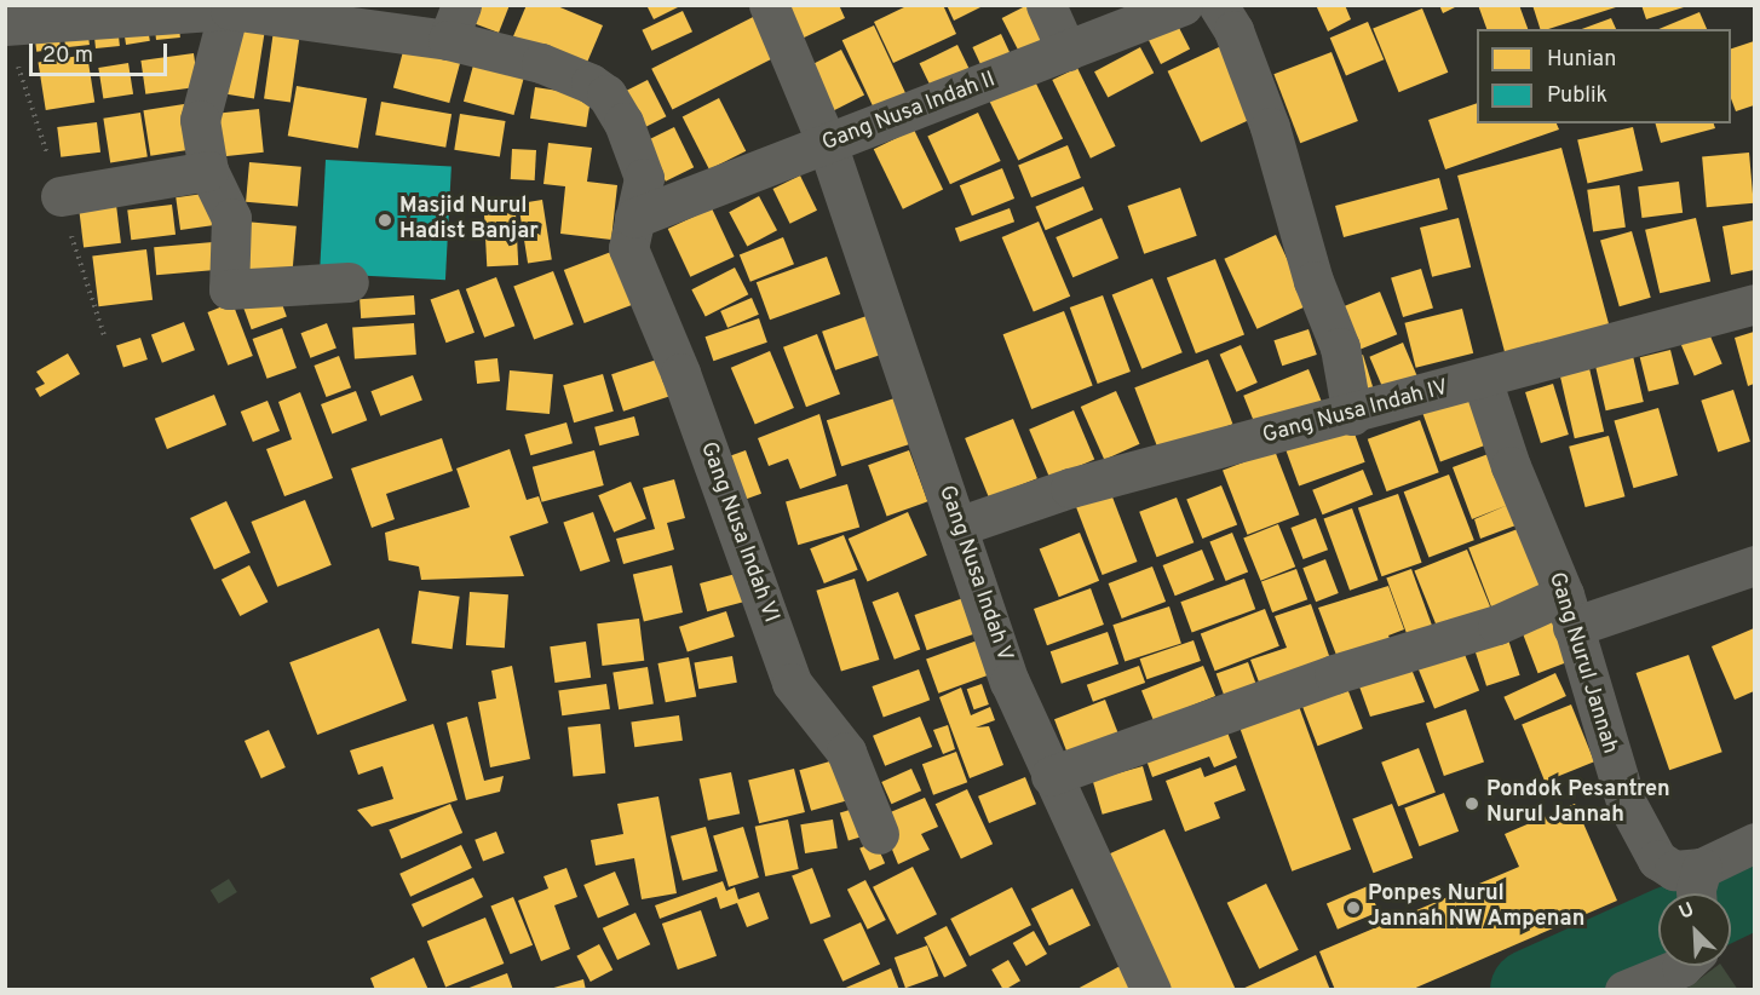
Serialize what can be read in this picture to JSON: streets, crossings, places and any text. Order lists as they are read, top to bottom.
{
  "streets": {
    "street": [
      "Gang Nusa Indah II",
      "Gang Nusa Indah IV",
      "Gang Nusa Indah VI",
      "Gang Nusa Indah V",
      "Gang Nurul Jannah"
    ]
  },
  "crossings": [
    ["Gang Nusa Indah II", "Gang Nusa Indah VI"],
    ["Gang Nusa Indah II", "Gang Nusa Indah V"],
    ["Gang Nusa Indah IV", "Gang Nusa Indah V"],
    ["Gang Nusa Indah IV", "Gang Nurul Jannah"]
  ],
  "places": ["Masjid Nurul Hadist Banjar", "Pondok Pesantren Nurul Jannah", "Ponpes Nurul Jannah NW Ampenan"],
  "legend": ["Hunian", "Publik"],
  "scale_bar": "20 m",
  "north": "top left"
}
